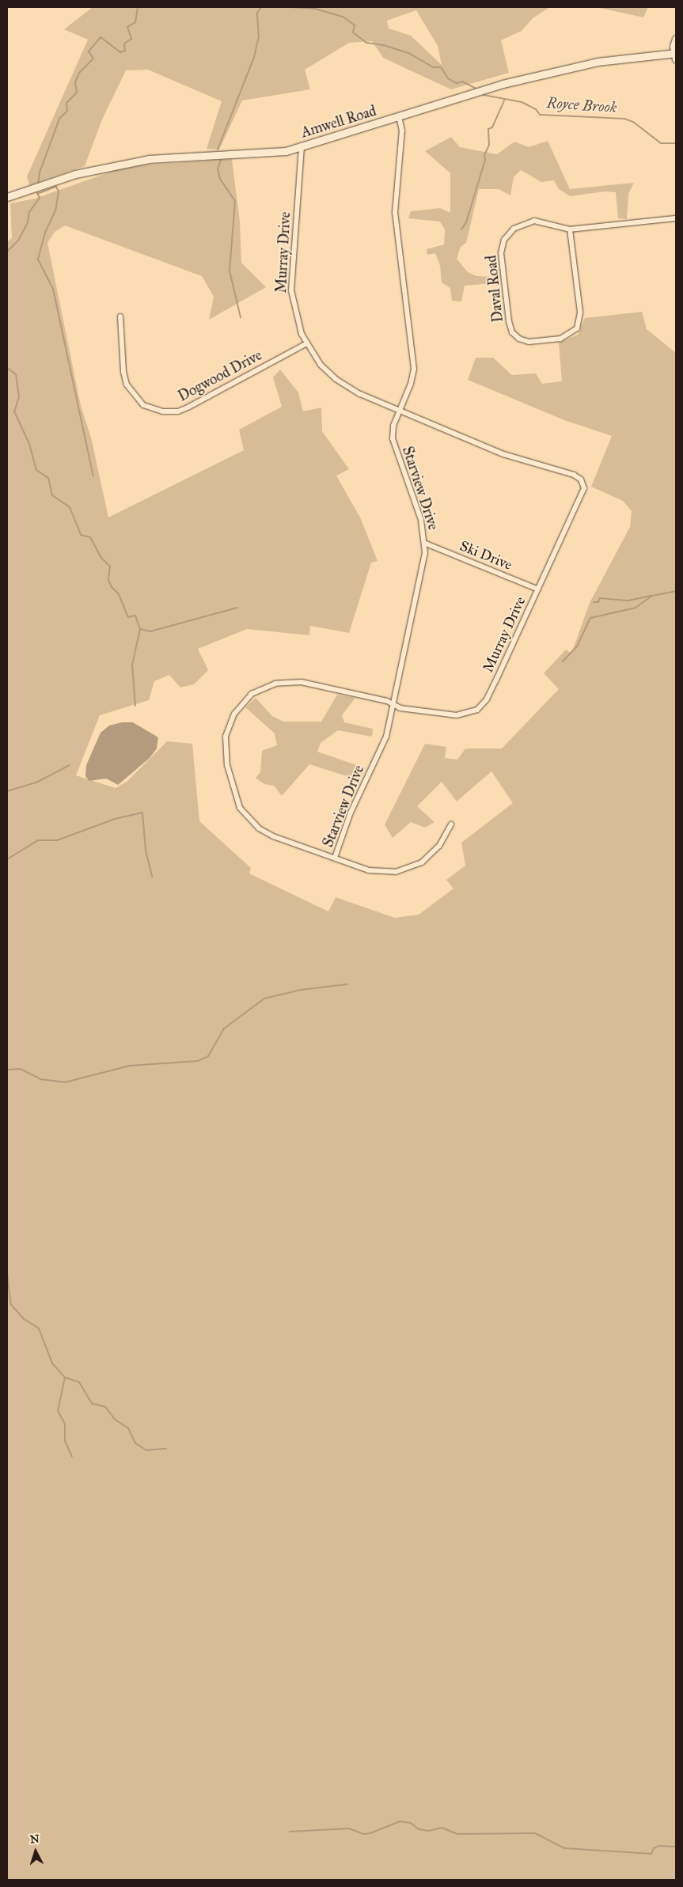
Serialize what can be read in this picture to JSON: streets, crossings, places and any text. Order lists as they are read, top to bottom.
{
  "streets": {
    "main road": ["Amwell Road"],
    "street": [
      "Murray Drive",
      "Daval Road",
      "Dogwood Drive",
      "Starview Drive",
      "Ski Drive"
    ]
  },
  "crossings": [
    ["Amwell Road", "Murray Drive"],
    ["Amwell Road", "Starview Drive"],
    ["Murray Drive", "Dogwood Drive"],
    ["Murray Drive", "Starview Drive"],
    ["Murray Drive", "Ski Drive"],
    ["Starview Drive", "Ski Drive"]
  ],
  "water": ["Royce Brook"],
  "north": "top"
}
